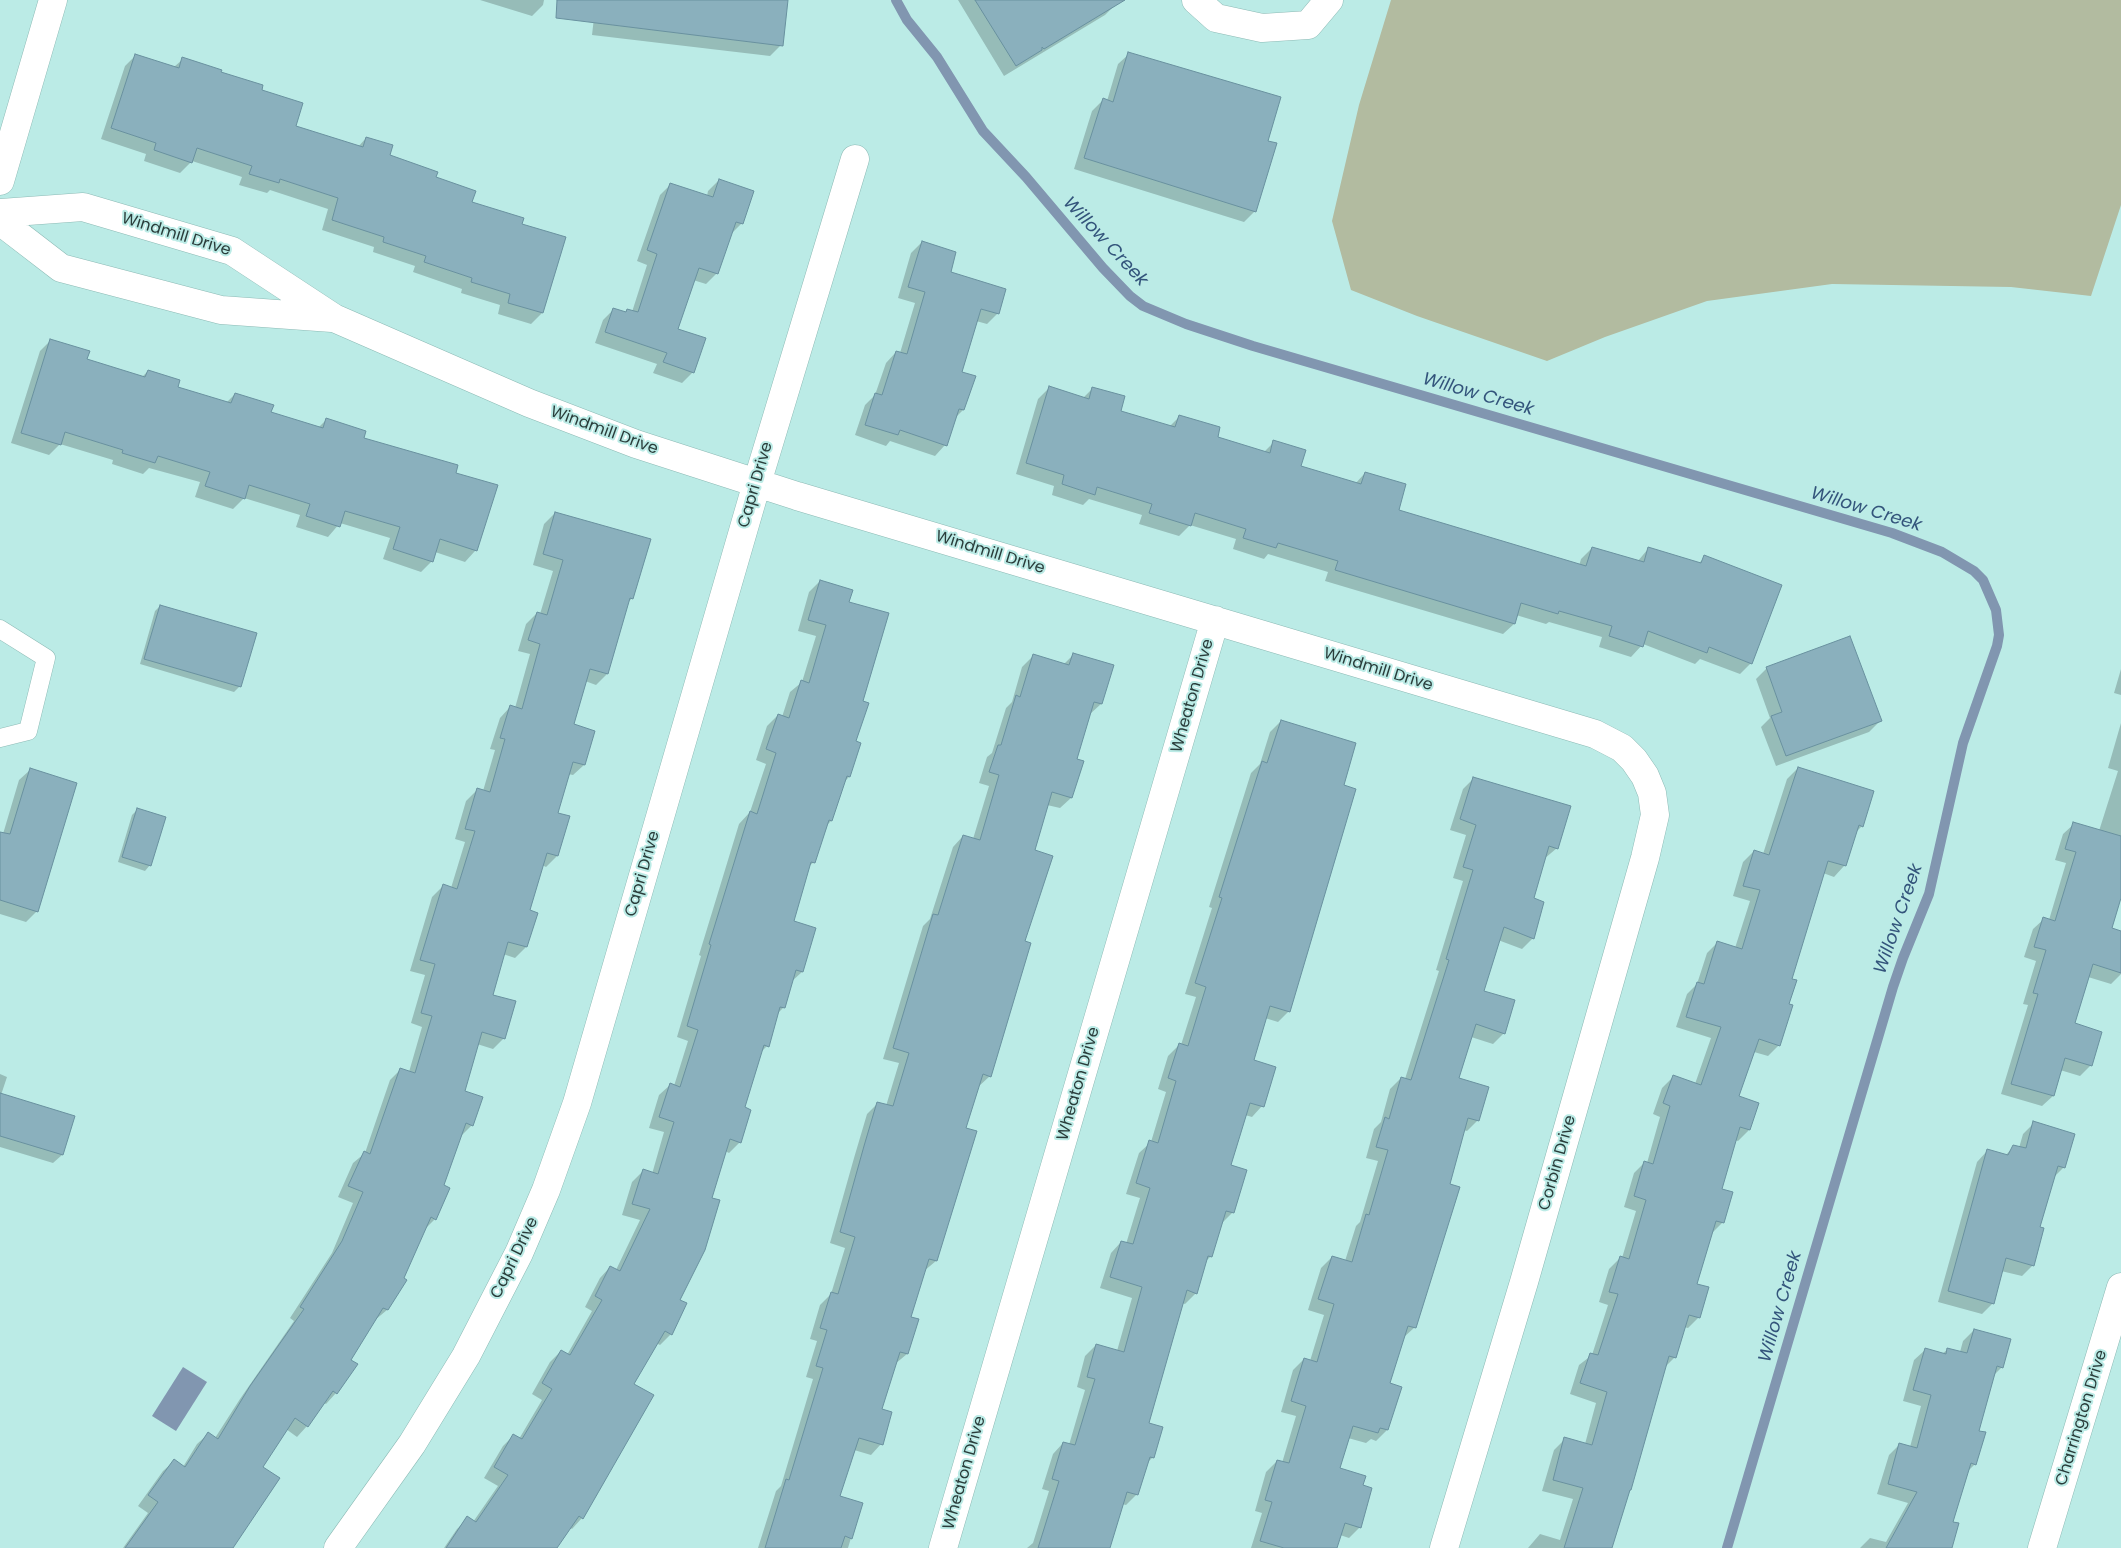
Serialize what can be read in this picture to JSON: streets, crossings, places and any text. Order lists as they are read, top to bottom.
{
  "streets": {
    "street": [
      "Windmill Drive",
      "Capri Drive",
      "Wheaton Drive",
      "Corbin Drive",
      "Charrington Drive"
    ]
  },
  "crossings": [
    ["Windmill Drive", "Capri Drive"],
    ["Windmill Drive", "Wheaton Drive"],
    ["Windmill Drive", "Corbin Drive"]
  ],
  "water": ["Willow Creek"]
}
